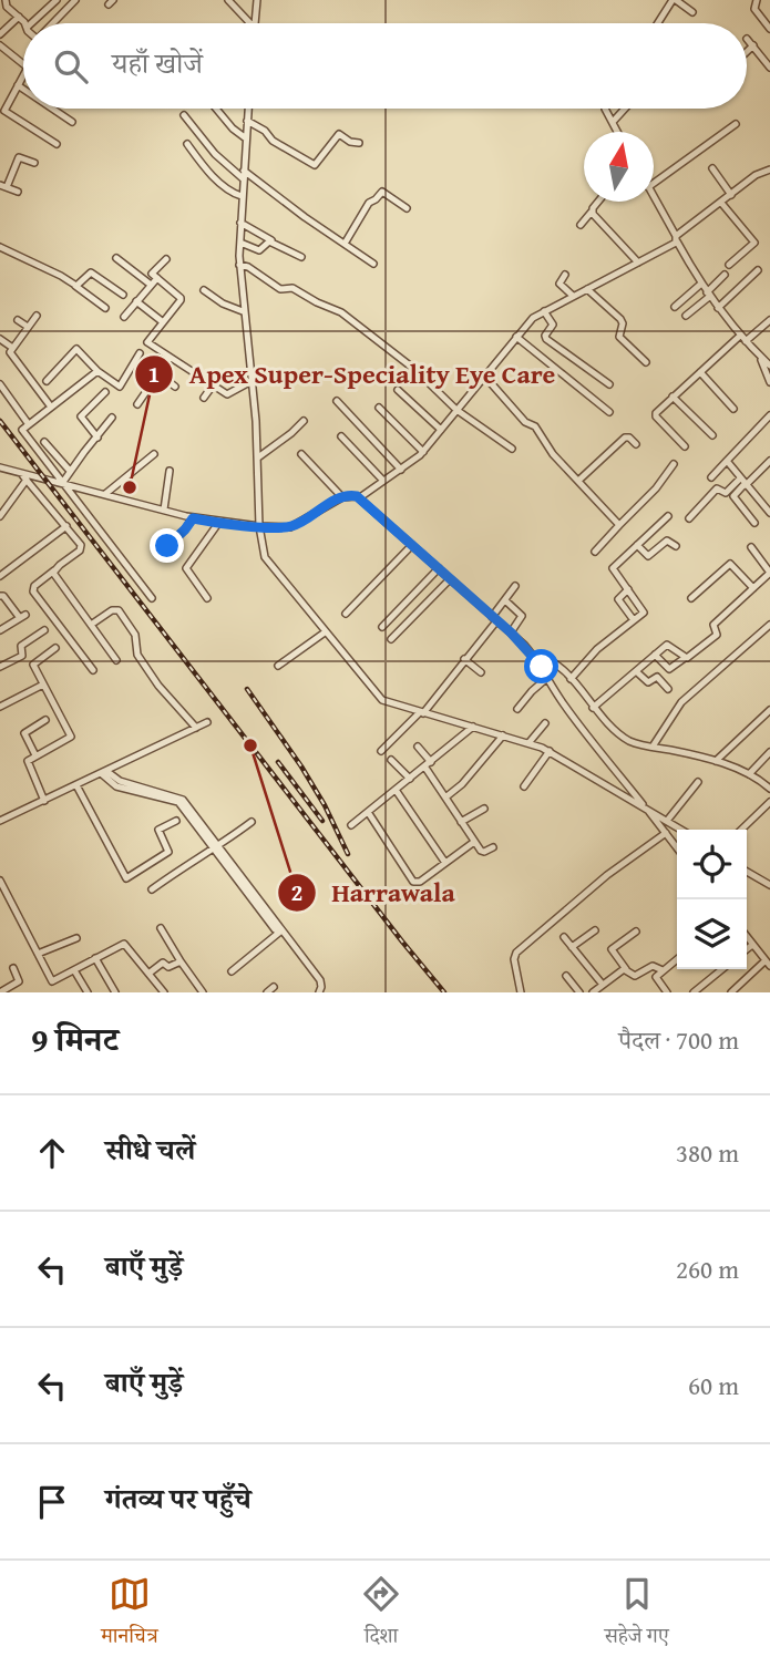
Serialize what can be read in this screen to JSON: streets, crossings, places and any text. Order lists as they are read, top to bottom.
{
  "places": ["Apex Super-Speciality Eye Care", "Harrawala"],
  "north": "top",
  "page": {
    "search": "यहाँ खोजें",
    "heading": ["9 मिनट", "पैदल · 700 m"],
    "list": [
      ["सीधे चलें", "380 m"],
      ["बाएँ मुड़ें", "260 m"],
      ["बाएँ मुड़ें", "60 m"],
      "गंतव्य पर पहुँचे"
    ],
    "nav": ["मानचित्र", "दिशा", "सहेजे गए"]
  }
}
